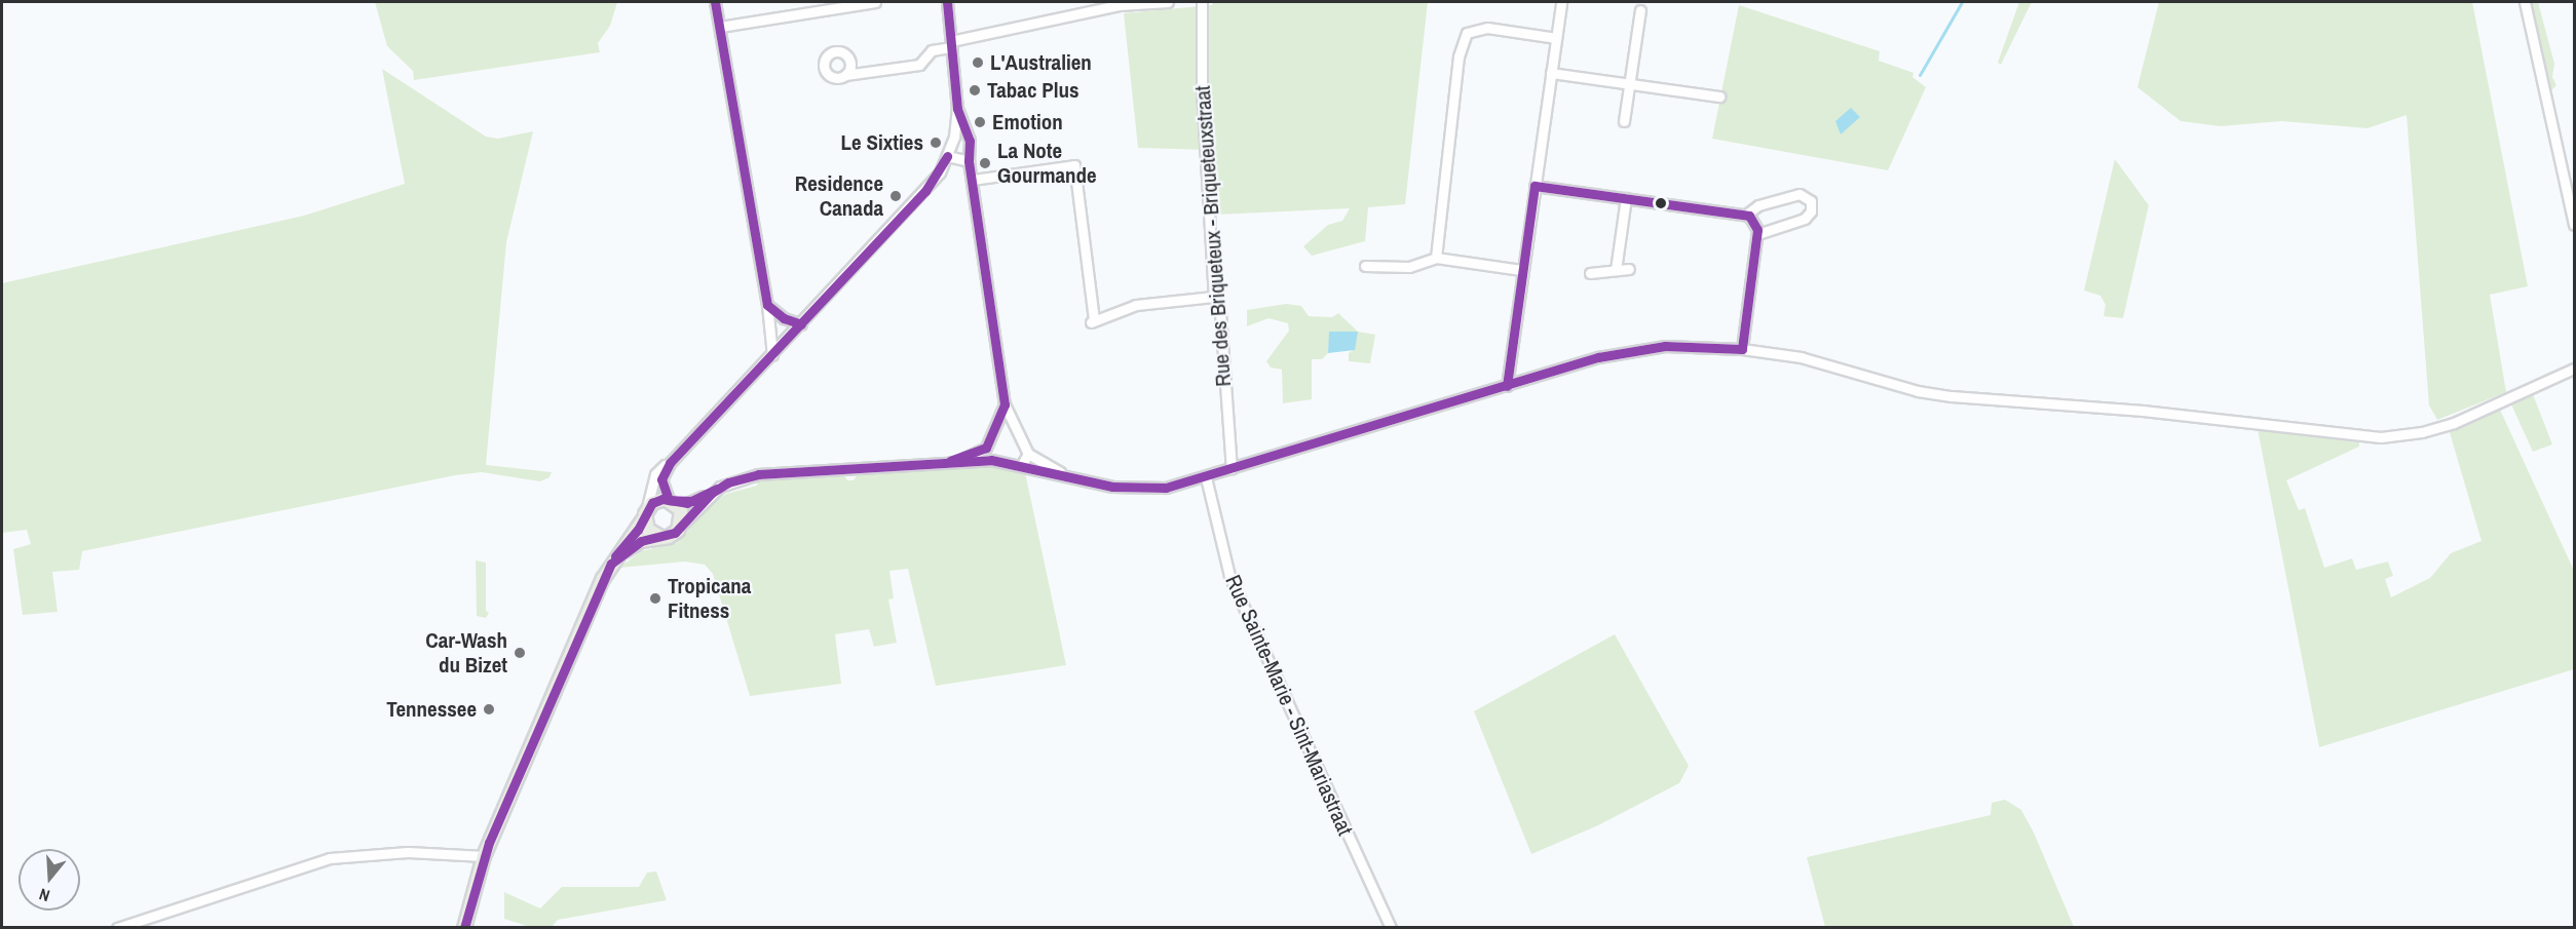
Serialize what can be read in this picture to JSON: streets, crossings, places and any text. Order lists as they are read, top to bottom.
{
  "streets": {
    "street": ["Rue des Briqueteux - Briqueteuxstraat", "Rue Sainte-Marie - Sint-Mariastraat"]
  },
  "places": [
    "L'Australien",
    "Tabac Plus",
    "Emotion",
    "Le Sixties",
    "La Note Gourmande",
    "Residence Canada",
    "Tropicana Fitness",
    "Car-Wash du Bizet",
    "Tennessee"
  ],
  "north": "bottom"
}
